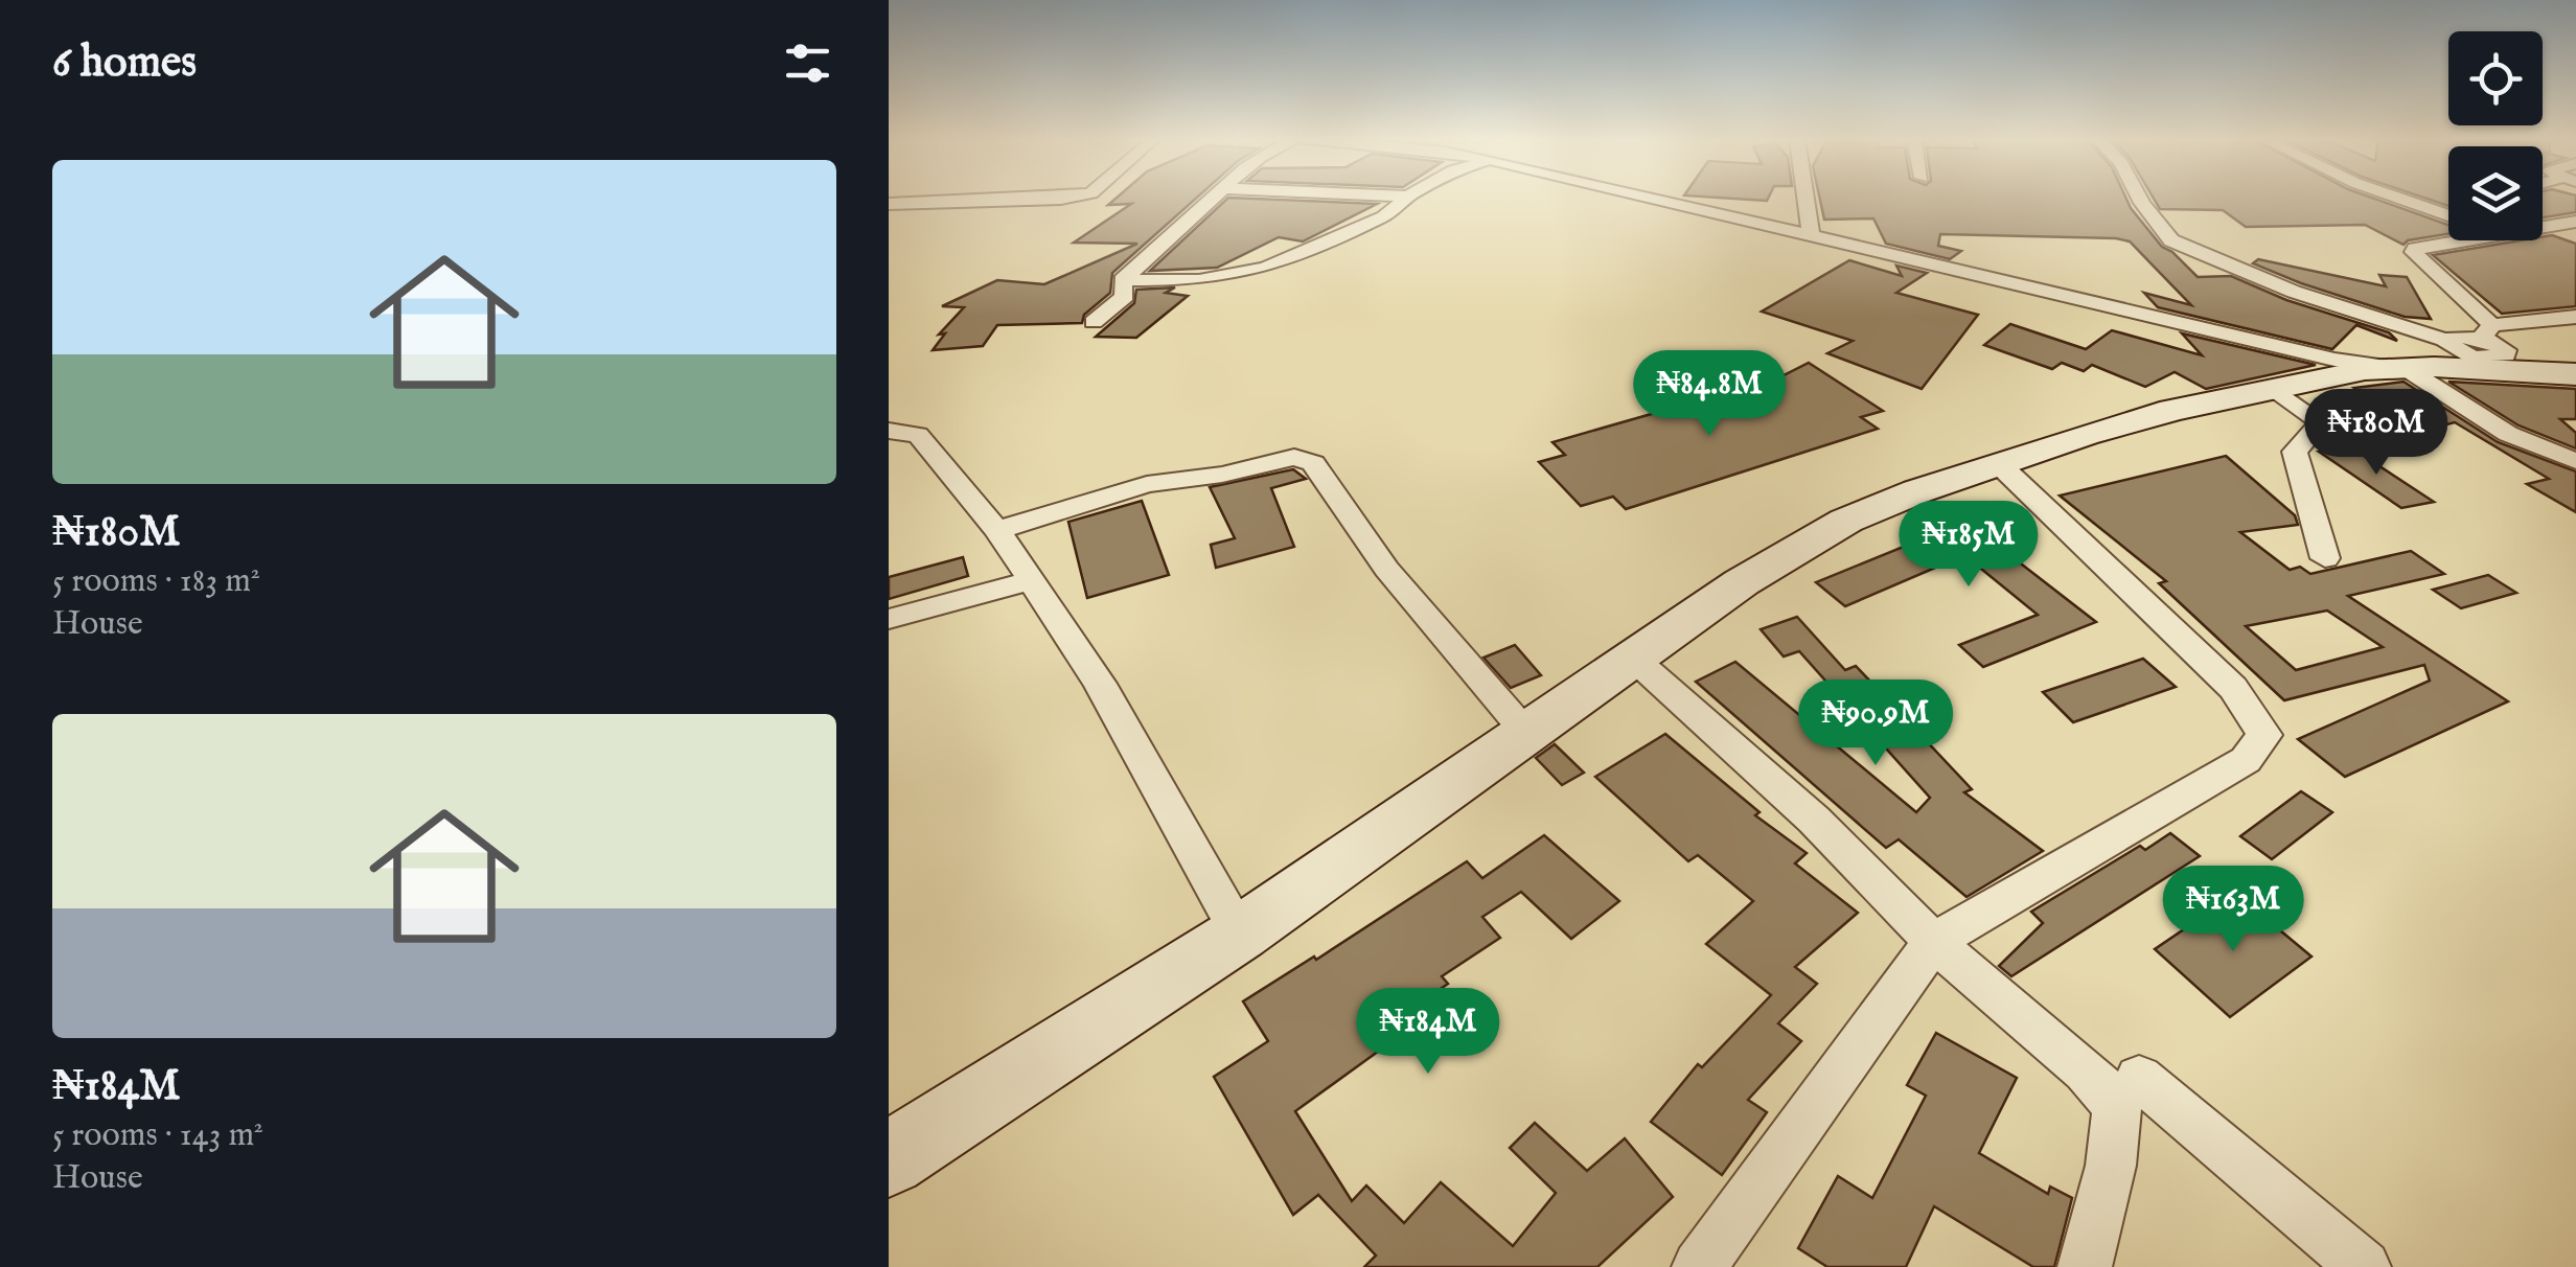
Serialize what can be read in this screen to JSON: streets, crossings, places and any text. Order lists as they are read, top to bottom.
{
  "page": {
    "heading": "6 homes",
    "list": [
      {
        "name": "₦180M",
        "note": "5 rooms · 183 m² · House"
      },
      {
        "name": "₦184M",
        "note": "5 rooms · 143 m² · House"
      }
    ],
    "price": [
      "₦84.8M",
      "₦180M",
      "₦185M",
      "₦90.9M",
      "₦163M",
      "₦184M"
    ]
  }
}
